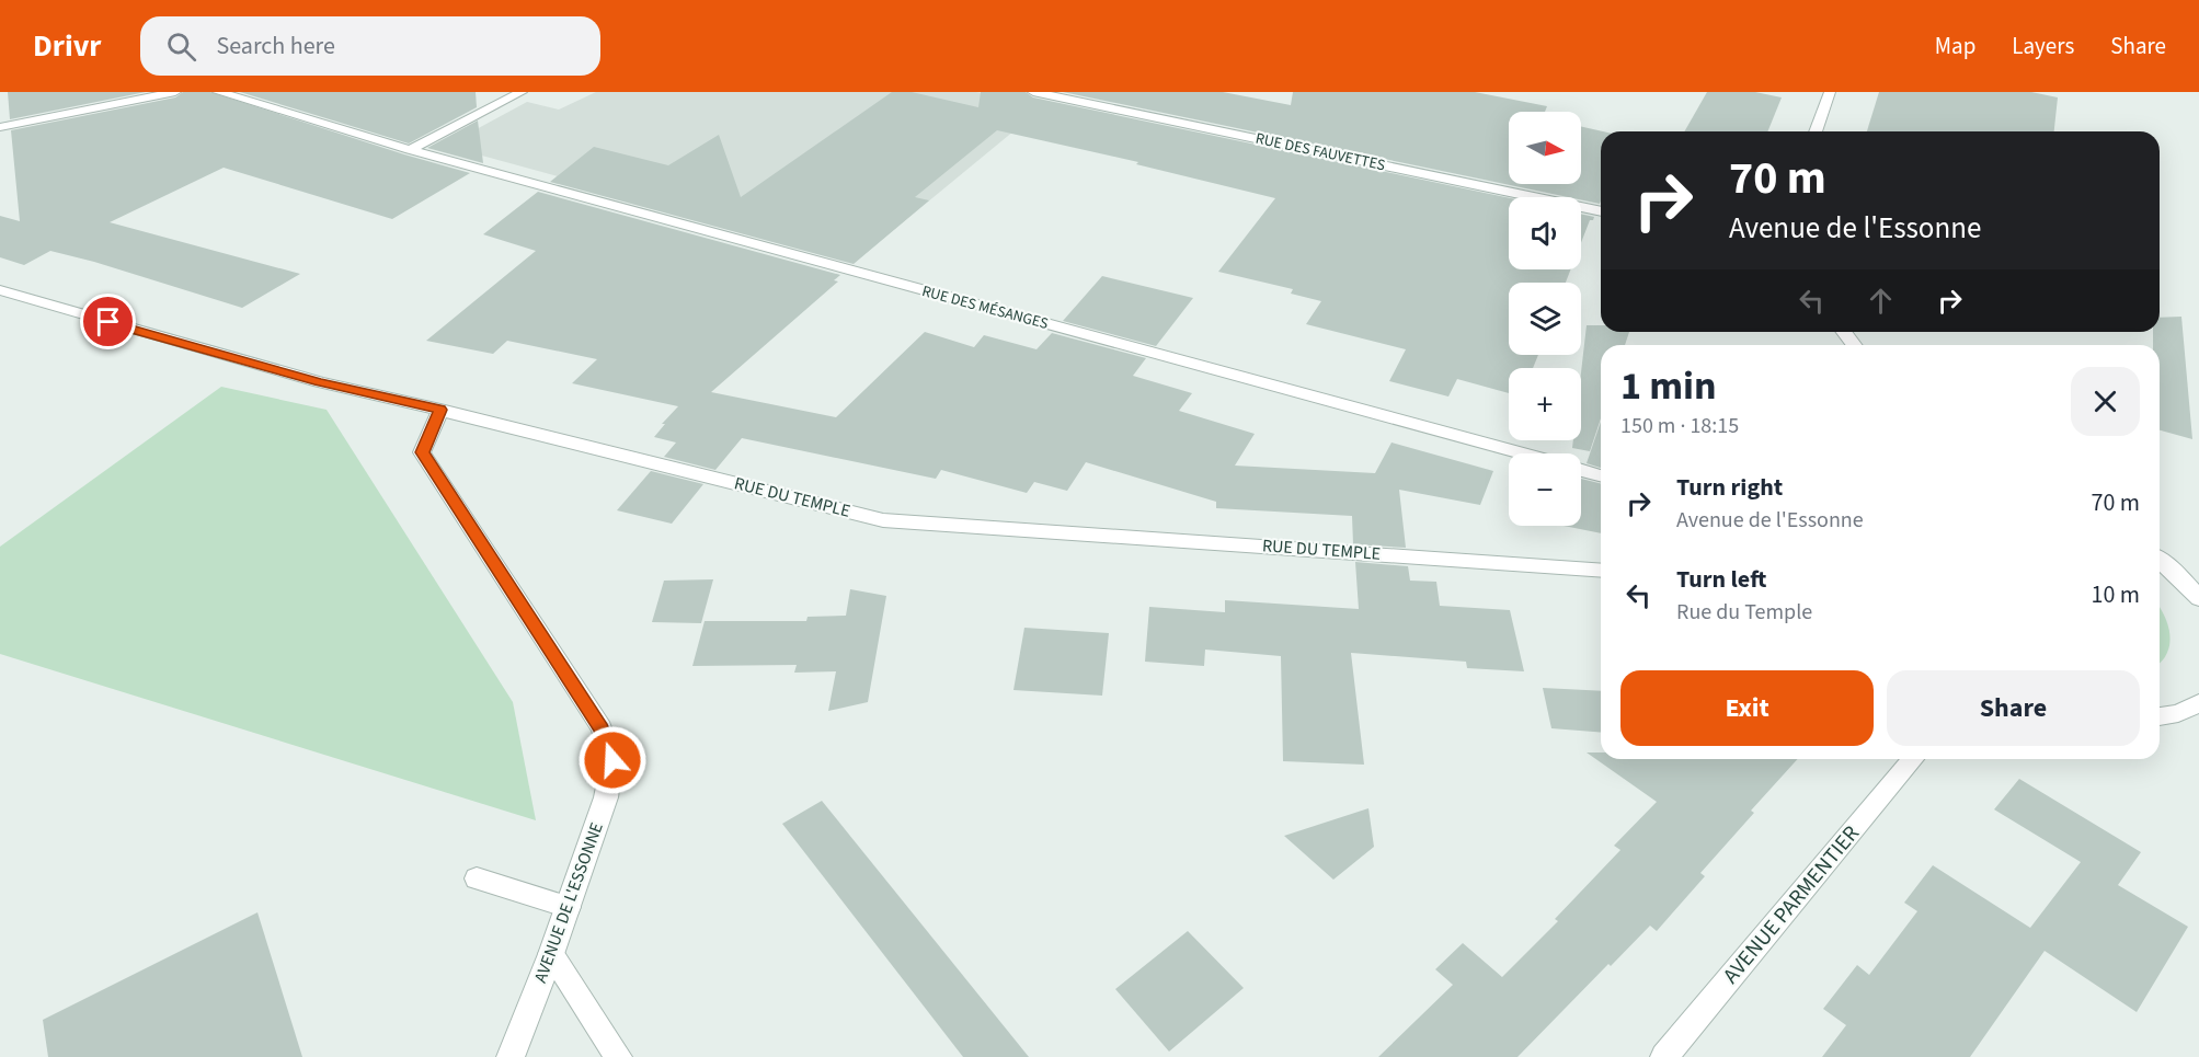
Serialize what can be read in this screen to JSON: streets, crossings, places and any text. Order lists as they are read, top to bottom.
{
  "streets": {
    "street": [
      "RUE DES FAUVETTES",
      "RUE DES MÉSANGES",
      "RUE DU TEMPLE",
      "AVENUE DE L'ESSONNE",
      "AVENUE PARMENTIER"
    ]
  },
  "crossings": [
    ["RUE DU TEMPLE", "AVENUE DE L'ESSONNE"]
  ],
  "north": "right",
  "page": {
    "header": "Drivr",
    "search": "Search here",
    "nav": ["Map", "Layers", "Share"],
    "map_buttons": ["+", "−"],
    "turn": ["70 m", "Avenue de l'Essonne"],
    "heading": ["1 min", "150 m · 18:15"],
    "list": [
      {
        "name": "Turn right",
        "note": "Avenue de l'Essonne",
        "value": "70 m"
      },
      {
        "name": "Turn left",
        "note": "Rue du Temple",
        "value": "10 m"
      }
    ],
    "buttons": ["Exit", "Share"]
  }
}
